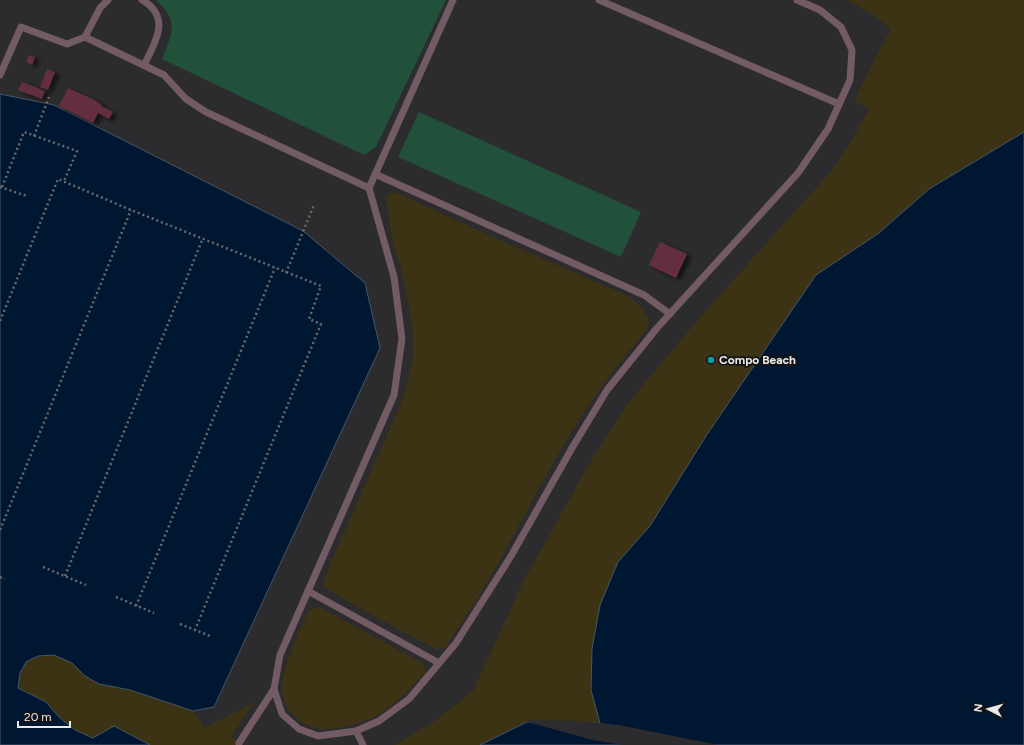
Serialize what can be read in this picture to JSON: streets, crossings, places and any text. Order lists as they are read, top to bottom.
{
  "places": ["Compo Beach"],
  "scale_bar": "20 m",
  "north": "left"
}
